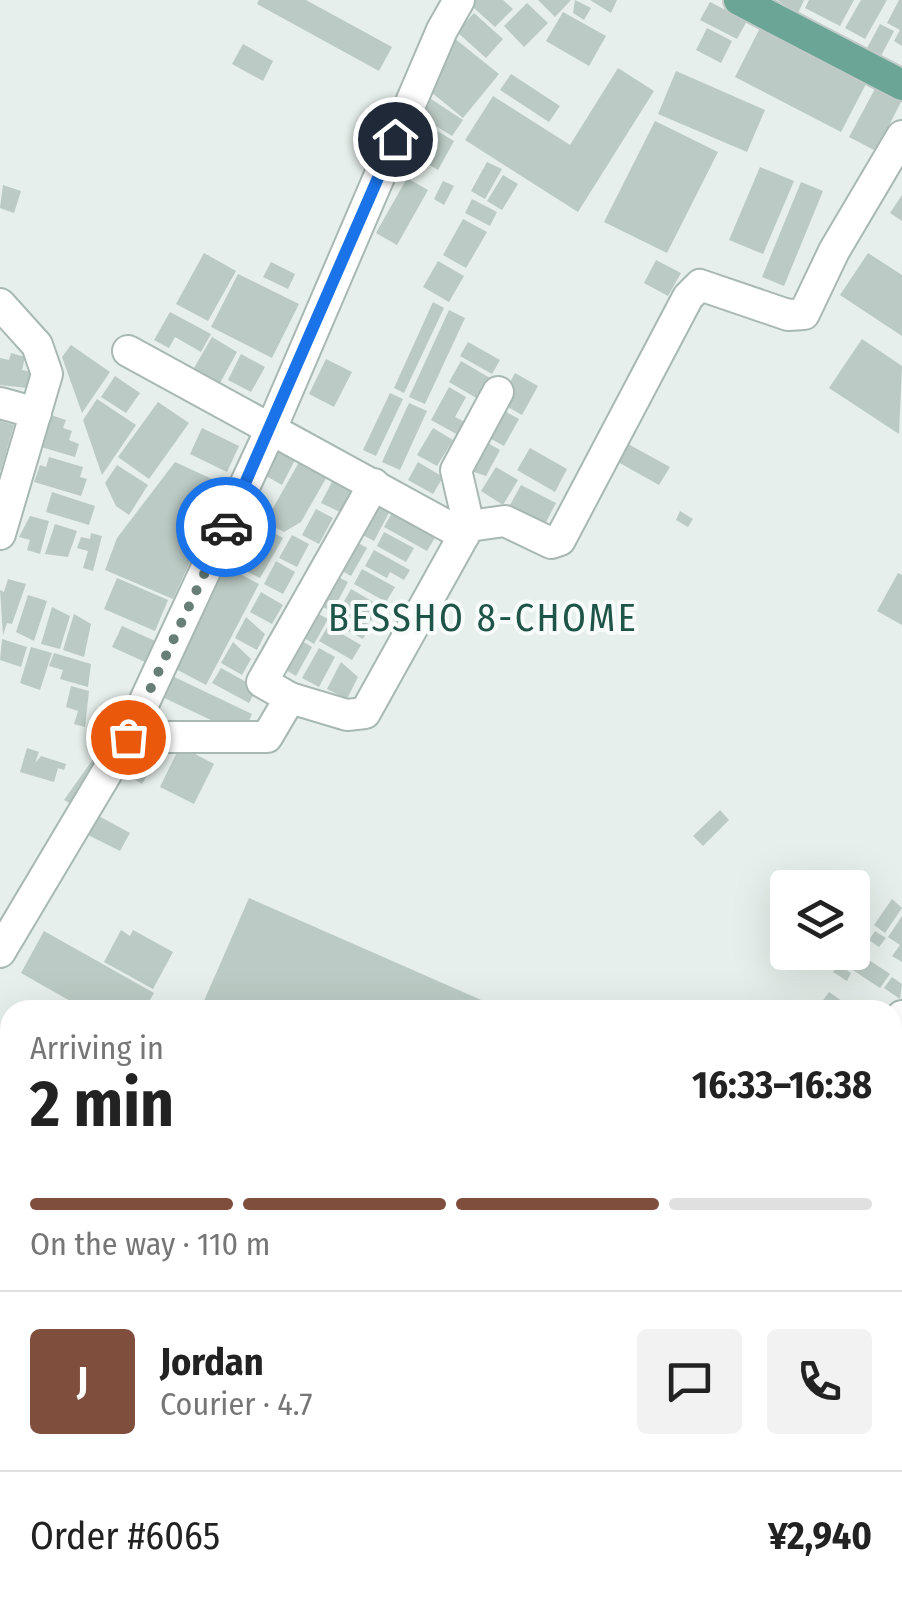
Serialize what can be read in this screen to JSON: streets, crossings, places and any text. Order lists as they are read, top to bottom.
{
  "districts": ["BESSHO 8-CHOME"],
  "page": {
    "heading": ["2 min", "Arriving in", "16:33–16:38"],
    "panel": [
      "Jordan",
      "Courier · 4.7",
      "Order #6065",
      "¥2,940"
    ],
    "bar": "On the way · 110 m",
    "round": "J"
  }
}
